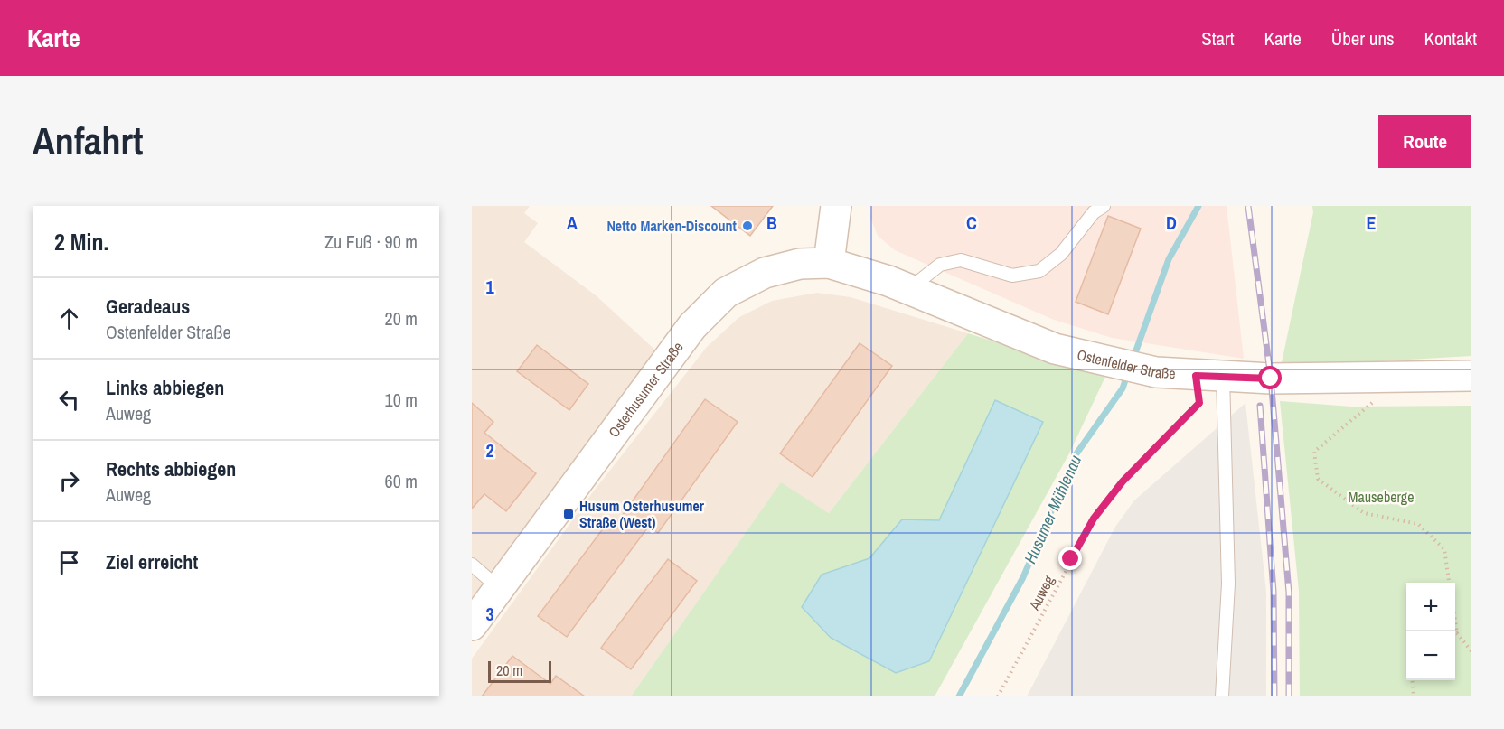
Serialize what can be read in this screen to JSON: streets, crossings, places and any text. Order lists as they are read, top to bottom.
{
  "streets": {
    "main road": ["Ostenfelder Straße", "Osterhusumer Straße"],
    "path": ["Auweg"]
  },
  "crossings": [
    ["Ostenfelder Straße", "Osterhusumer Straße"],
    ["Ostenfelder Straße", "Auweg"]
  ],
  "water": ["Husumer Mühlenau"],
  "parks": ["Mauseberge"],
  "places": {
    "other": ["Netto Marken-Discount"],
    "transit": ["Husum Osterhusumer Straße (West)"]
  },
  "scale_bar": "20 m",
  "page": {
    "header": "Karte",
    "nav": [
      "Start",
      "Karte",
      "Über uns",
      "Kontakt"
    ],
    "buttons": "Route",
    "title": "Anfahrt",
    "heading": ["2 Min.", "Zu Fuß · 90 m"],
    "list": [
      ["Geradeaus", "Ostenfelder Straße", "20 m"],
      ["Links abbiegen", "Auweg", "10 m"],
      ["Rechts abbiegen", "Auweg", "60 m"],
      "Ziel erreicht"
    ],
    "map_buttons": ["+", "−"],
    "scale": "20 m"
  },
  "grid": {
    "columns": [
      "A",
      "B",
      "C",
      "D",
      "E"
    ],
    "rows": ["1", "2", "3"]
  }
}
